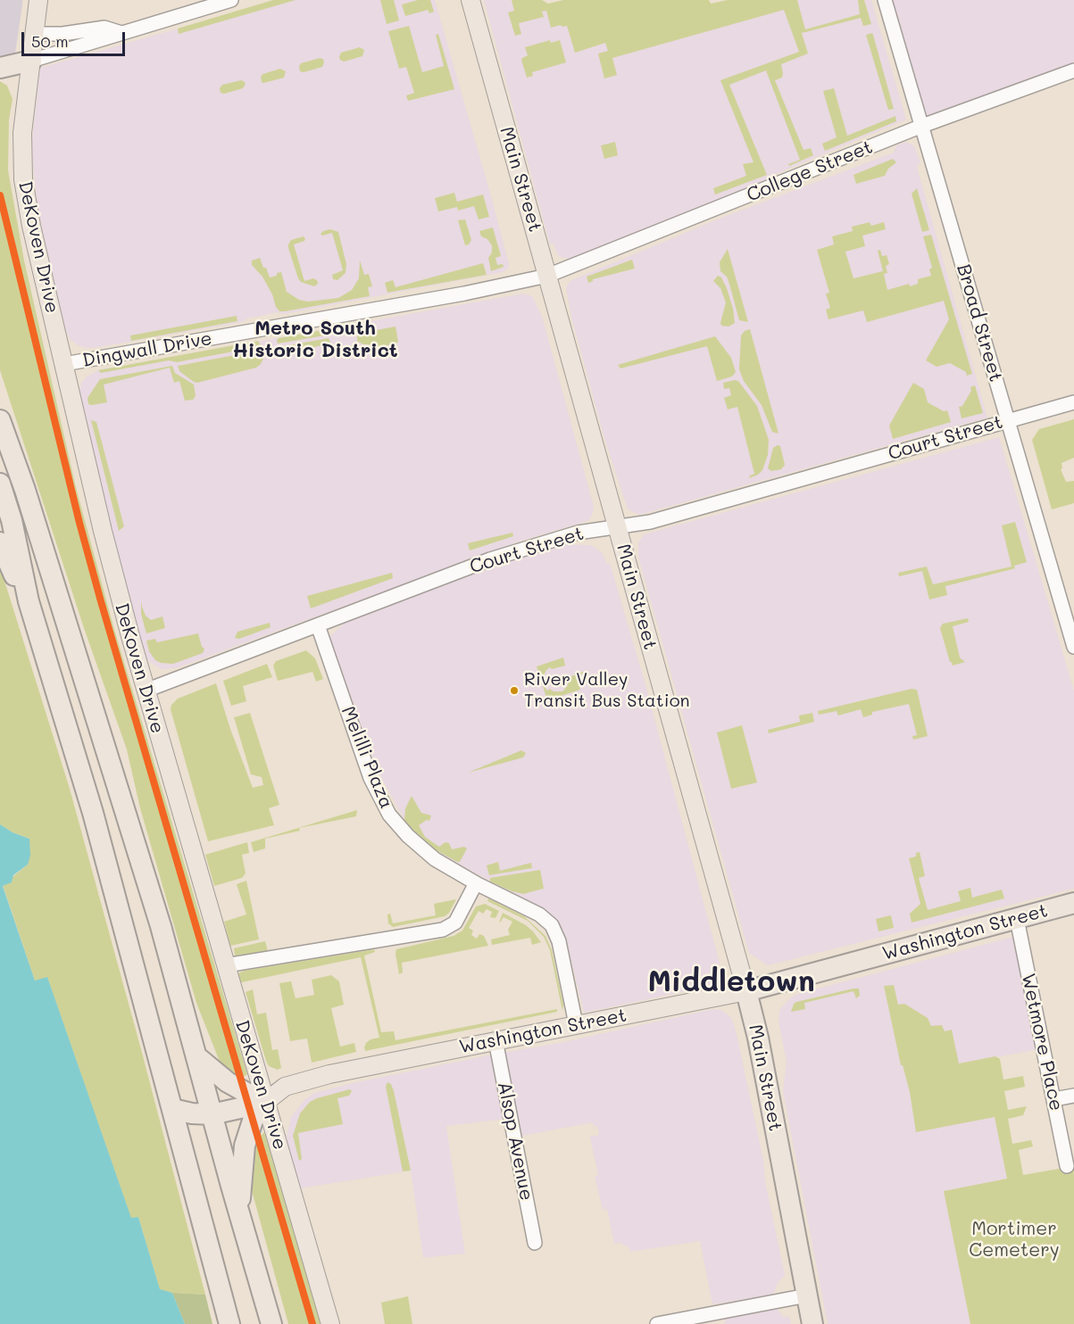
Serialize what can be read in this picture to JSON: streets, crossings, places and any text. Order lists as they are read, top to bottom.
{
  "streets": {
    "highway": ["Main Street", "Washington Street"],
    "main road": ["DeKoven Drive"],
    "street": [
      "College Street",
      "Broad Street",
      "Dingwall Drive",
      "Court Street",
      "Melilli Plaza",
      "Wetmore Place",
      "Alsop Avenue"
    ]
  },
  "crossings": [
    ["College Street", "Main Street"],
    ["College Street", "Broad Street"],
    ["College Street", "Dingwall Drive"],
    ["Main Street", "Dingwall Drive"],
    ["Main Street", "Court Street"],
    ["Main Street", "Washington Street"],
    ["DeKoven Drive", "Dingwall Drive"],
    ["DeKoven Drive", "Court Street"],
    ["DeKoven Drive", "Washington Street"],
    ["Broad Street", "Court Street"],
    ["Court Street", "Melilli Plaza"],
    ["Melilli Plaza", "Washington Street"],
    ["Washington Street", "Wetmore Place"],
    ["Washington Street", "Alsop Avenue"]
  ],
  "districts": ["Metro South Historic District", "Middletown"],
  "parks": ["Mortimer Cemetery"],
  "places": ["River Valley Transit Bus Station"],
  "scale_bar": "50 m"
}
